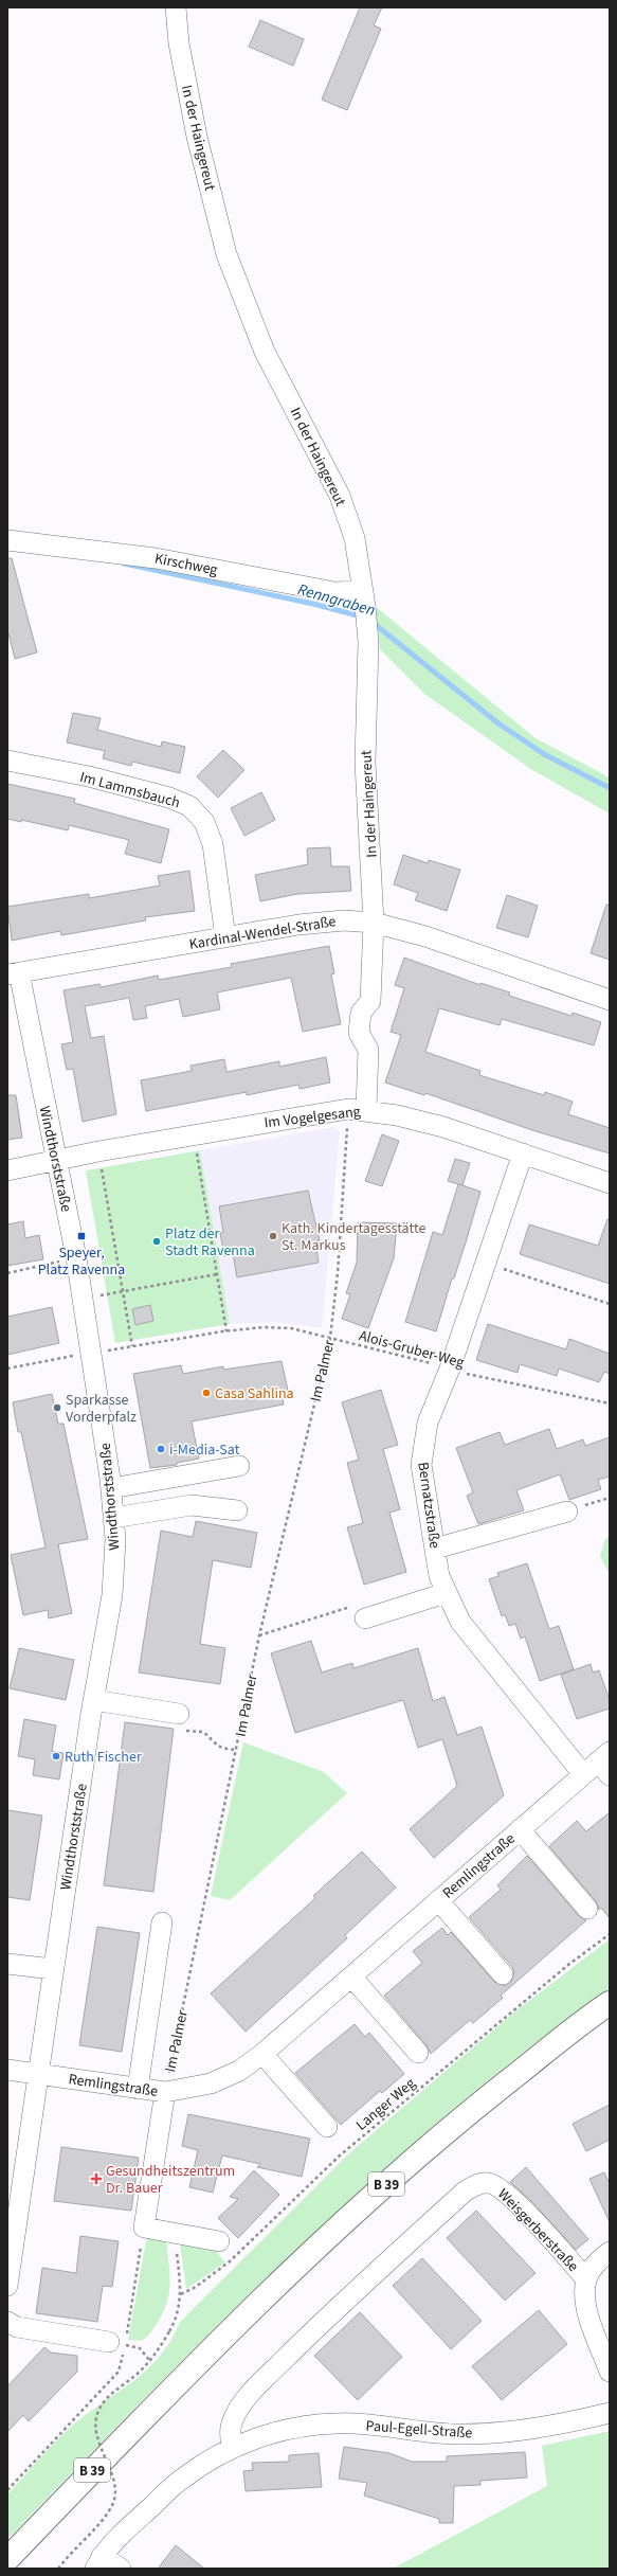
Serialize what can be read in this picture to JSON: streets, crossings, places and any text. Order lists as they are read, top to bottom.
{
  "streets": {
    "main road": ["B 39"],
    "street": [
      "In der Haingereut",
      "Kirschweg",
      "Im Lammsbauch",
      "Kardinal-Wendel-Straße",
      "Im Vogelgesang",
      "Windthorststraße",
      "Im Palmer",
      "Bernatzstraße",
      "Remlingstraße",
      "Weisgerberstraße",
      "Paul-Egell-Straße"
    ],
    "path": ["Alois-Gruber-Weg", "Langer Weg"]
  },
  "crossings": [
    ["In der Haingereut", "Kirschweg"],
    ["In der Haingereut", "Kardinal-Wendel-Straße"],
    ["Im Lammsbauch", "Kardinal-Wendel-Straße"],
    ["Kardinal-Wendel-Straße", "Windthorststraße"],
    ["Im Vogelgesang", "Windthorststraße"],
    ["Im Vogelgesang", "Im Palmer"],
    ["Im Vogelgesang", "Bernatzstraße"],
    ["Windthorststraße", "Alois-Gruber-Weg"],
    ["Windthorststraße", "Remlingstraße"],
    ["Alois-Gruber-Weg", "Im Palmer"],
    ["Alois-Gruber-Weg", "Bernatzstraße"],
    ["Im Palmer", "Remlingstraße"],
    ["Bernatzstraße", "Remlingstraße"],
    ["Weisgerberstraße", "Paul-Egell-Straße"]
  ],
  "water": ["Renngraben"],
  "places": {
    "transit": ["Speyer, Platz Ravenna"],
    "other": [
      "Kath. Kindertagesstätte St. Markus",
      "Platz der Stadt Ravenna",
      "Casa Sahlina",
      "Sparkasse Vorderpfalz",
      "i-Media-Sat",
      "Ruth Fischer"
    ],
    "health": ["Gesundheitszentrum Dr. Bauer"]
  }
}
